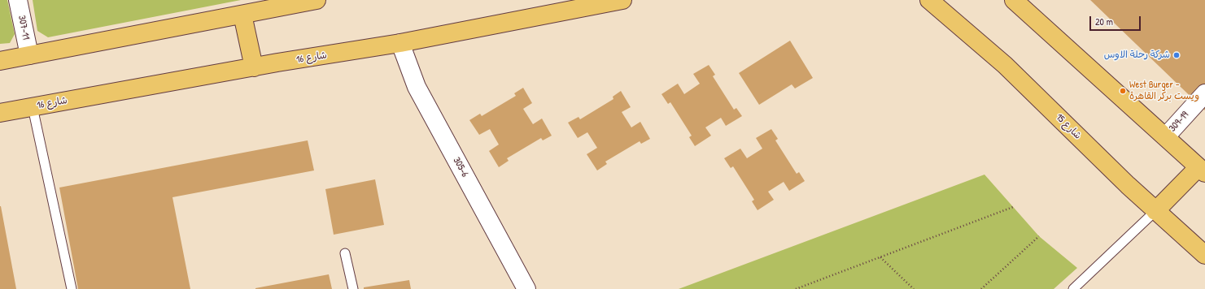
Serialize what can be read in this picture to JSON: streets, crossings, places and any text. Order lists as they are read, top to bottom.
{
  "streets": {
    "main road": ["شارع 16", "شارع 15"],
    "street": ["307-11", "309-19", "305-6"]
  },
  "crossings": [
    ["شارع 16", "305-6"]
  ],
  "places": ["شركة رحلة الاوس", "West Burger - ويست بركر القاهرة"],
  "scale_bar": "20 m"
}
